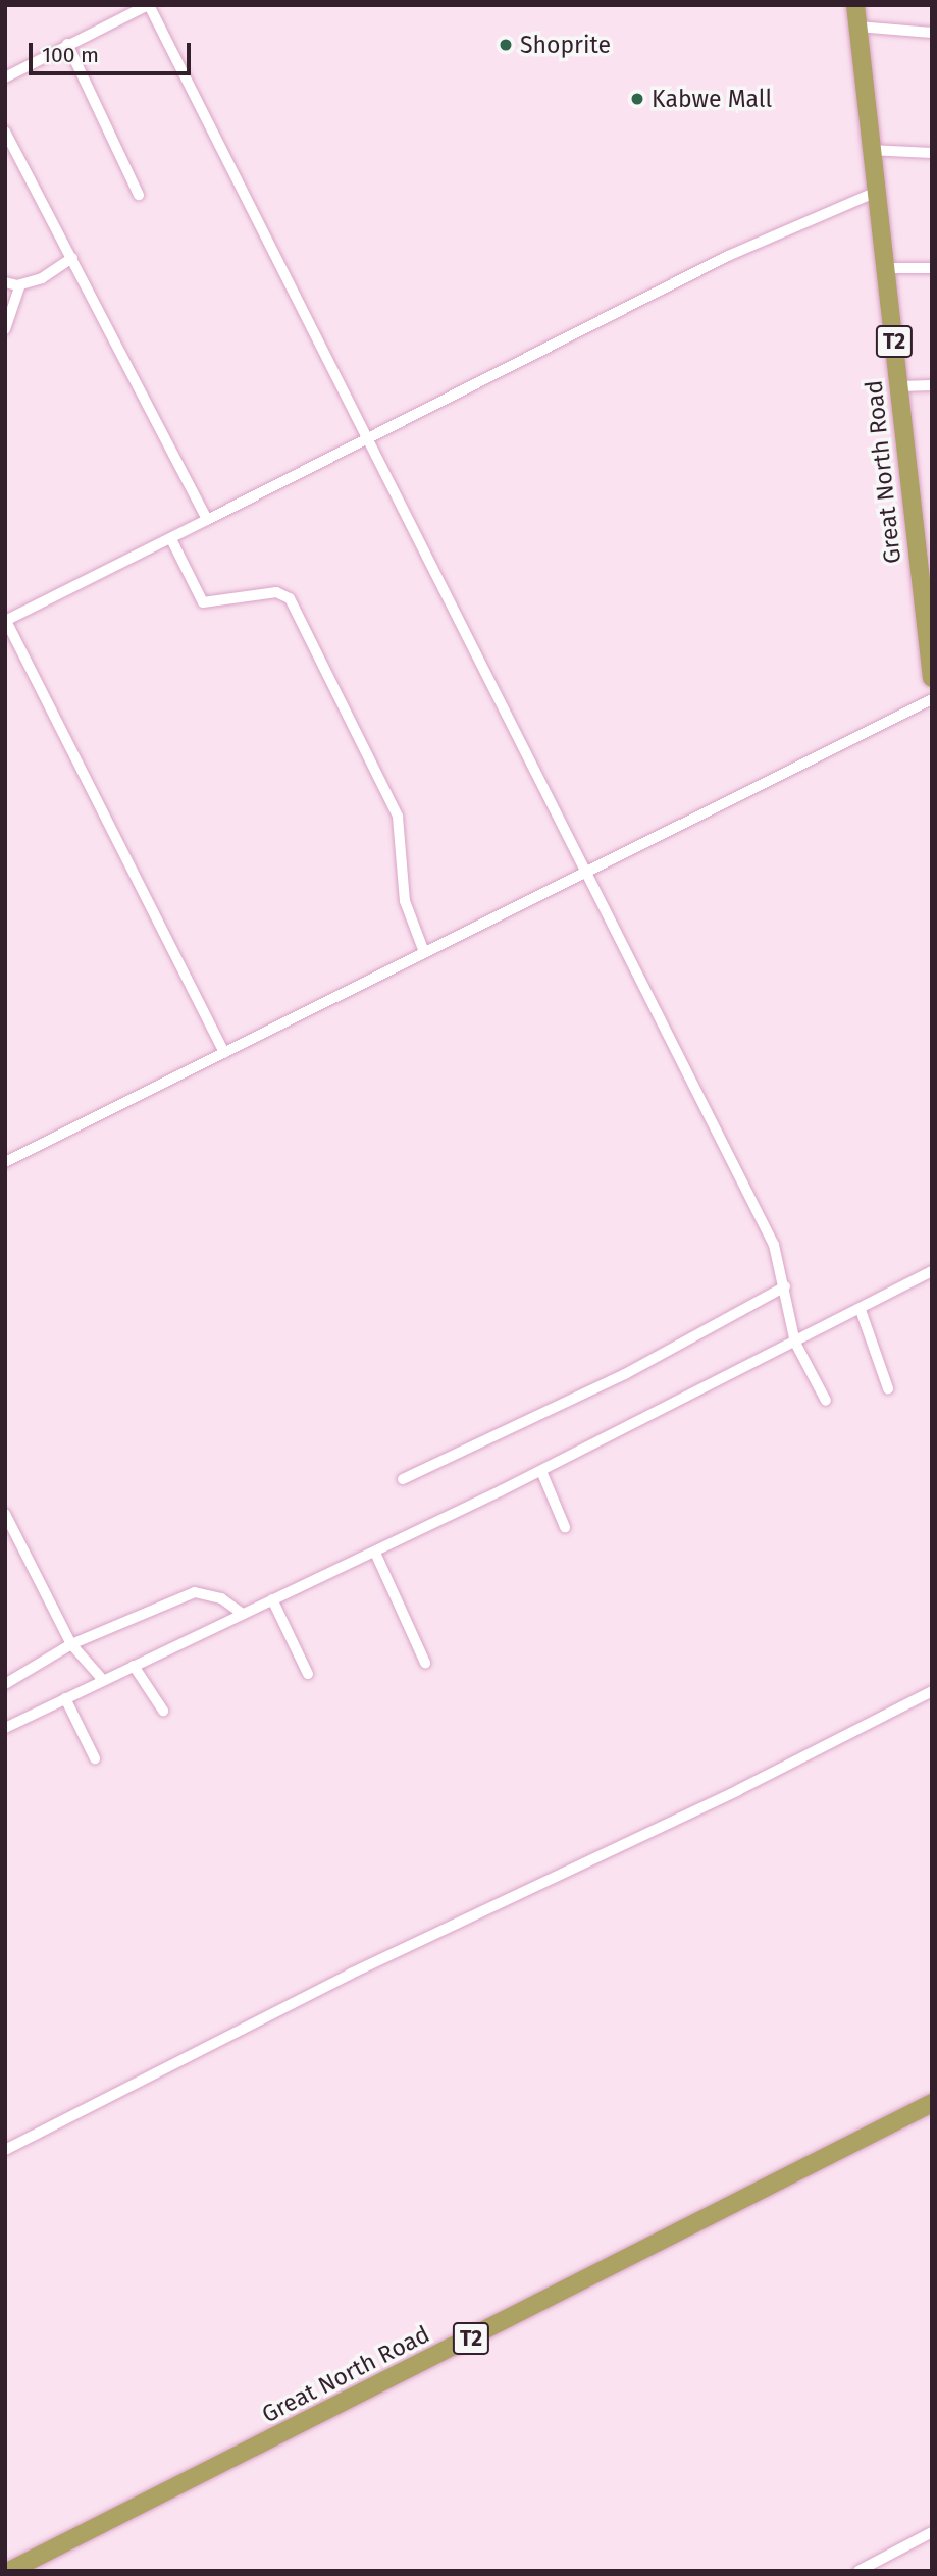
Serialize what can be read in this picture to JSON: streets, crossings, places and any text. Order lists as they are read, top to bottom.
{
  "streets": {
    "highway": ["T2", "Great North Road"]
  },
  "places": ["Shoprite", "Kabwe Mall"],
  "scale_bar": "100 m"
}
